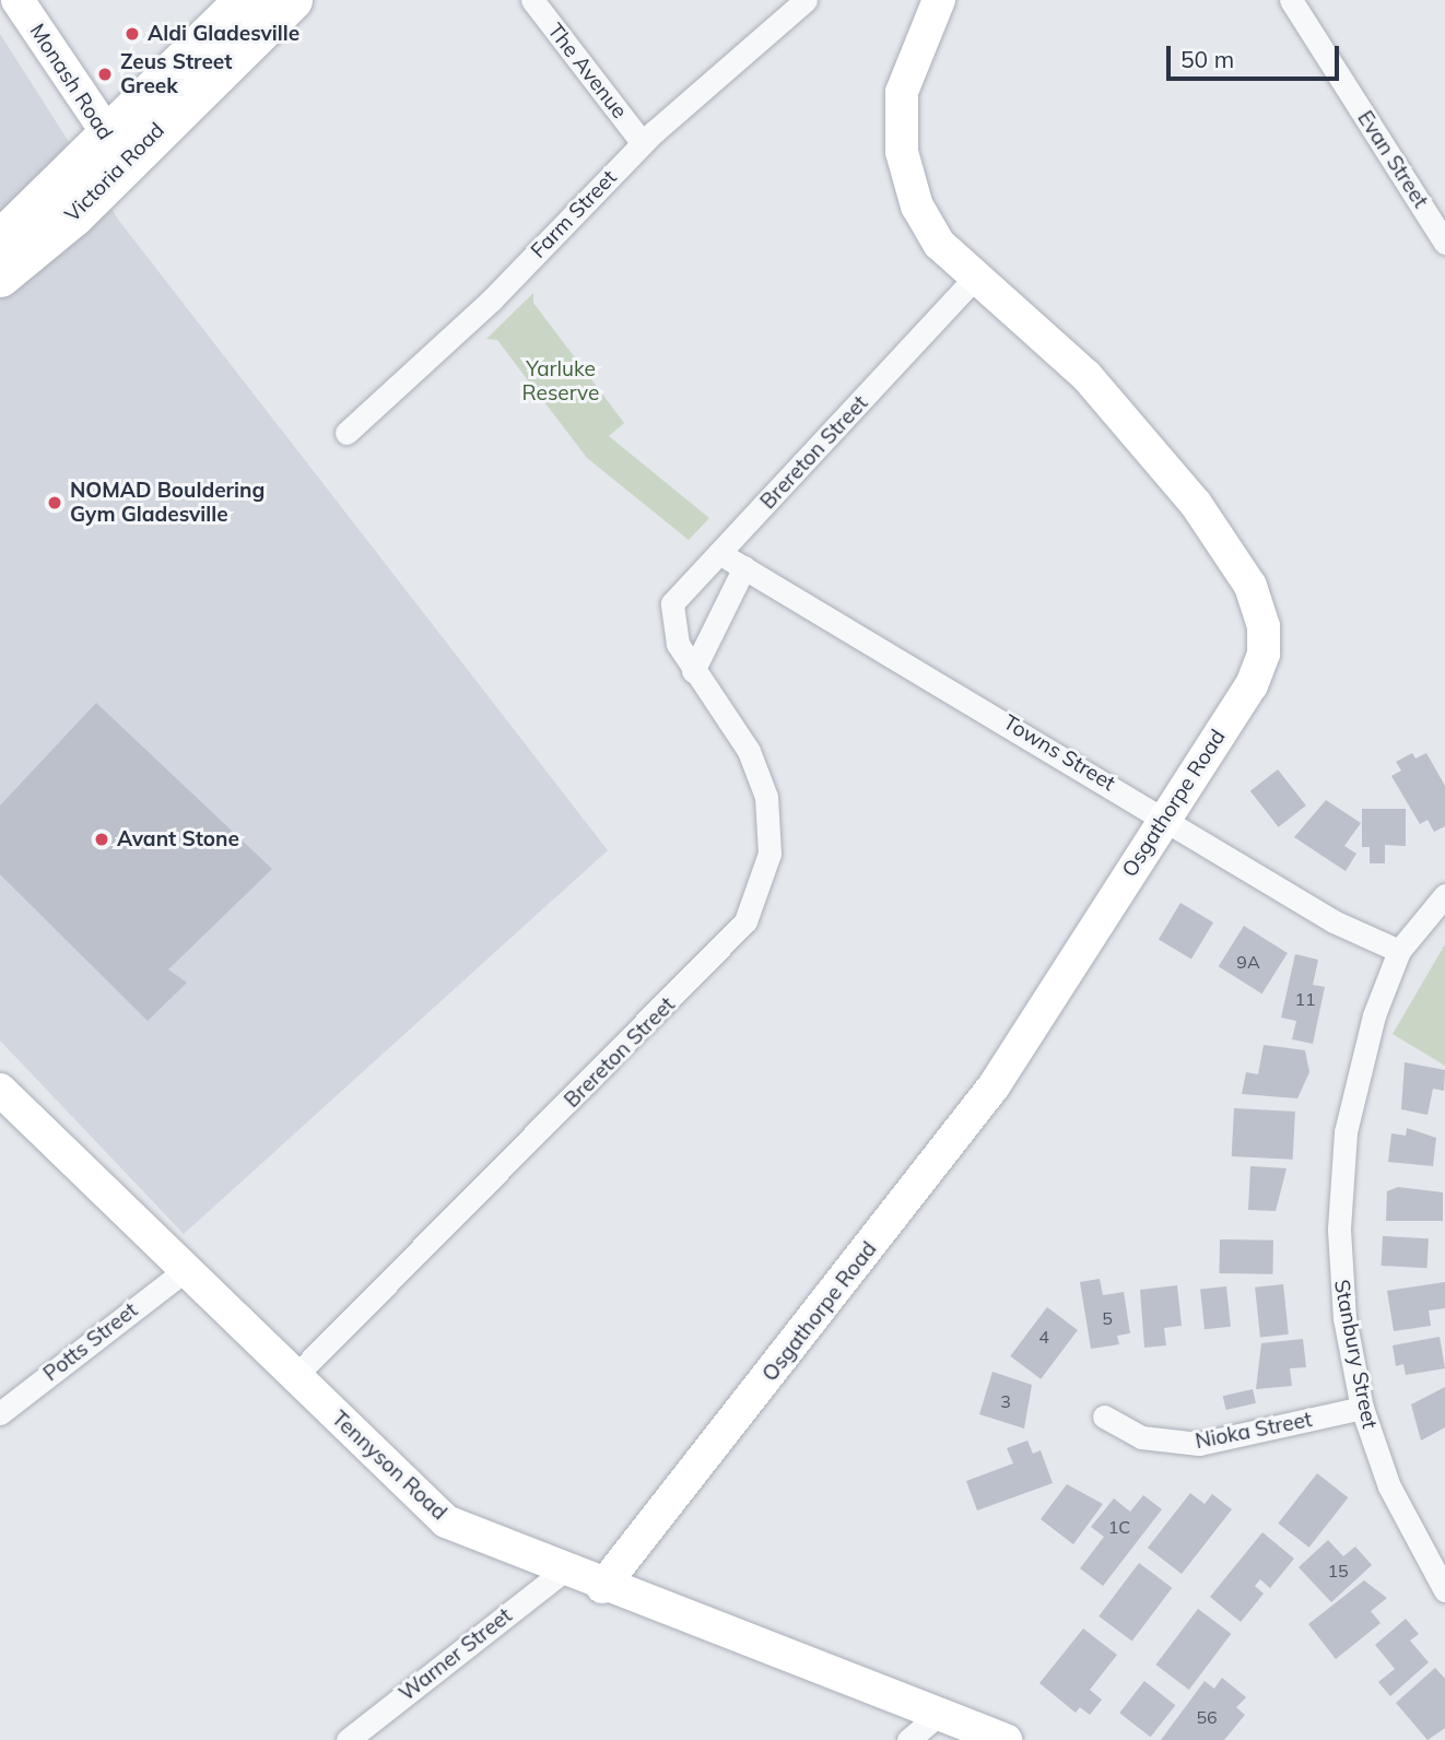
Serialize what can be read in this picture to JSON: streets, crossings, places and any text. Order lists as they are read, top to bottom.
{
  "streets": {
    "highway": ["Victoria Road"],
    "street": [
      "The Avenue",
      "Monash Road",
      "Evan Street",
      "Farm Street",
      "Brereton Street",
      "Towns Street",
      "Osgathorpe Road",
      "Potts Street",
      "Stanbury Street",
      "Nioka Street",
      "Tennyson Road",
      "Warner Street"
    ]
  },
  "crossings": [
    ["The Avenue", "Farm Street"],
    ["Monash Road", "Victoria Road"],
    ["Brereton Street", "Towns Street"],
    ["Brereton Street", "Osgathorpe Road"],
    ["Brereton Street", "Tennyson Road"],
    ["Towns Street", "Osgathorpe Road"],
    ["Towns Street", "Stanbury Street"],
    ["Osgathorpe Road", "Tennyson Road"],
    ["Potts Street", "Tennyson Road"],
    ["Stanbury Street", "Nioka Street"],
    ["Tennyson Road", "Warner Street"]
  ],
  "parks": ["Yarluke Reserve"],
  "places": [
    "Aldi Gladesville",
    "Zeus Street Greek",
    "NOMAD Bouldering Gym Gladesville",
    "Avant Stone"
  ],
  "house_numbers": [
    "9A",
    "11",
    "5",
    "4",
    "3",
    "1C",
    "15",
    "56"
  ],
  "scale_bar": "50 m"
}
